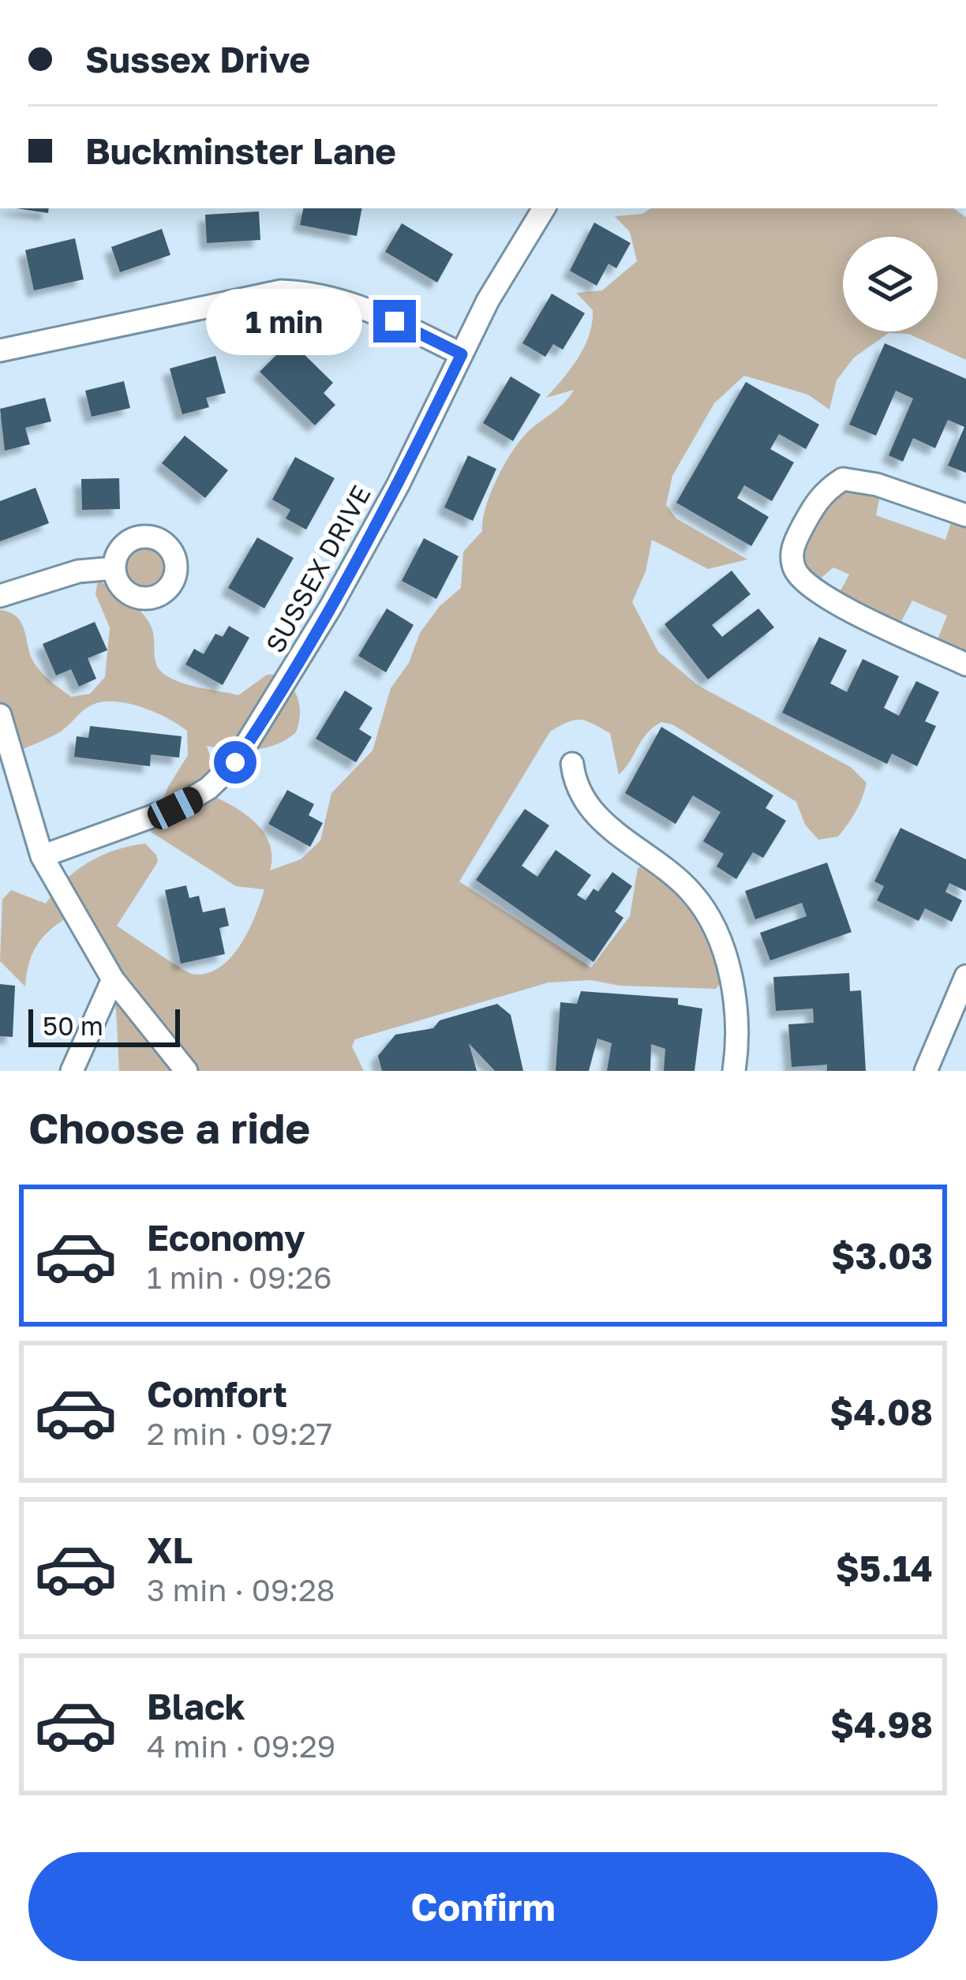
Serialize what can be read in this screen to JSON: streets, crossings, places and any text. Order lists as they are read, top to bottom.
{
  "streets": {
    "street": ["SUSSEX DRIVE"]
  },
  "scale_bar": "50 m",
  "page": {
    "banner": ["Sussex Drive", "Buckminster Lane"],
    "bubble": "1 min",
    "scale": "50 m",
    "heading": "Choose a ride",
    "list": [
      {
        "name": "Economy",
        "note": "1 min · 09:26",
        "value": "$3.03"
      },
      {
        "name": "Comfort",
        "note": "2 min · 09:27",
        "value": "$4.08"
      },
      {
        "name": "XL",
        "note": "3 min · 09:28",
        "value": "$5.14"
      },
      {
        "name": "Black",
        "note": "4 min · 09:29",
        "value": "$4.98"
      }
    ],
    "buttons": "Confirm"
  }
}
